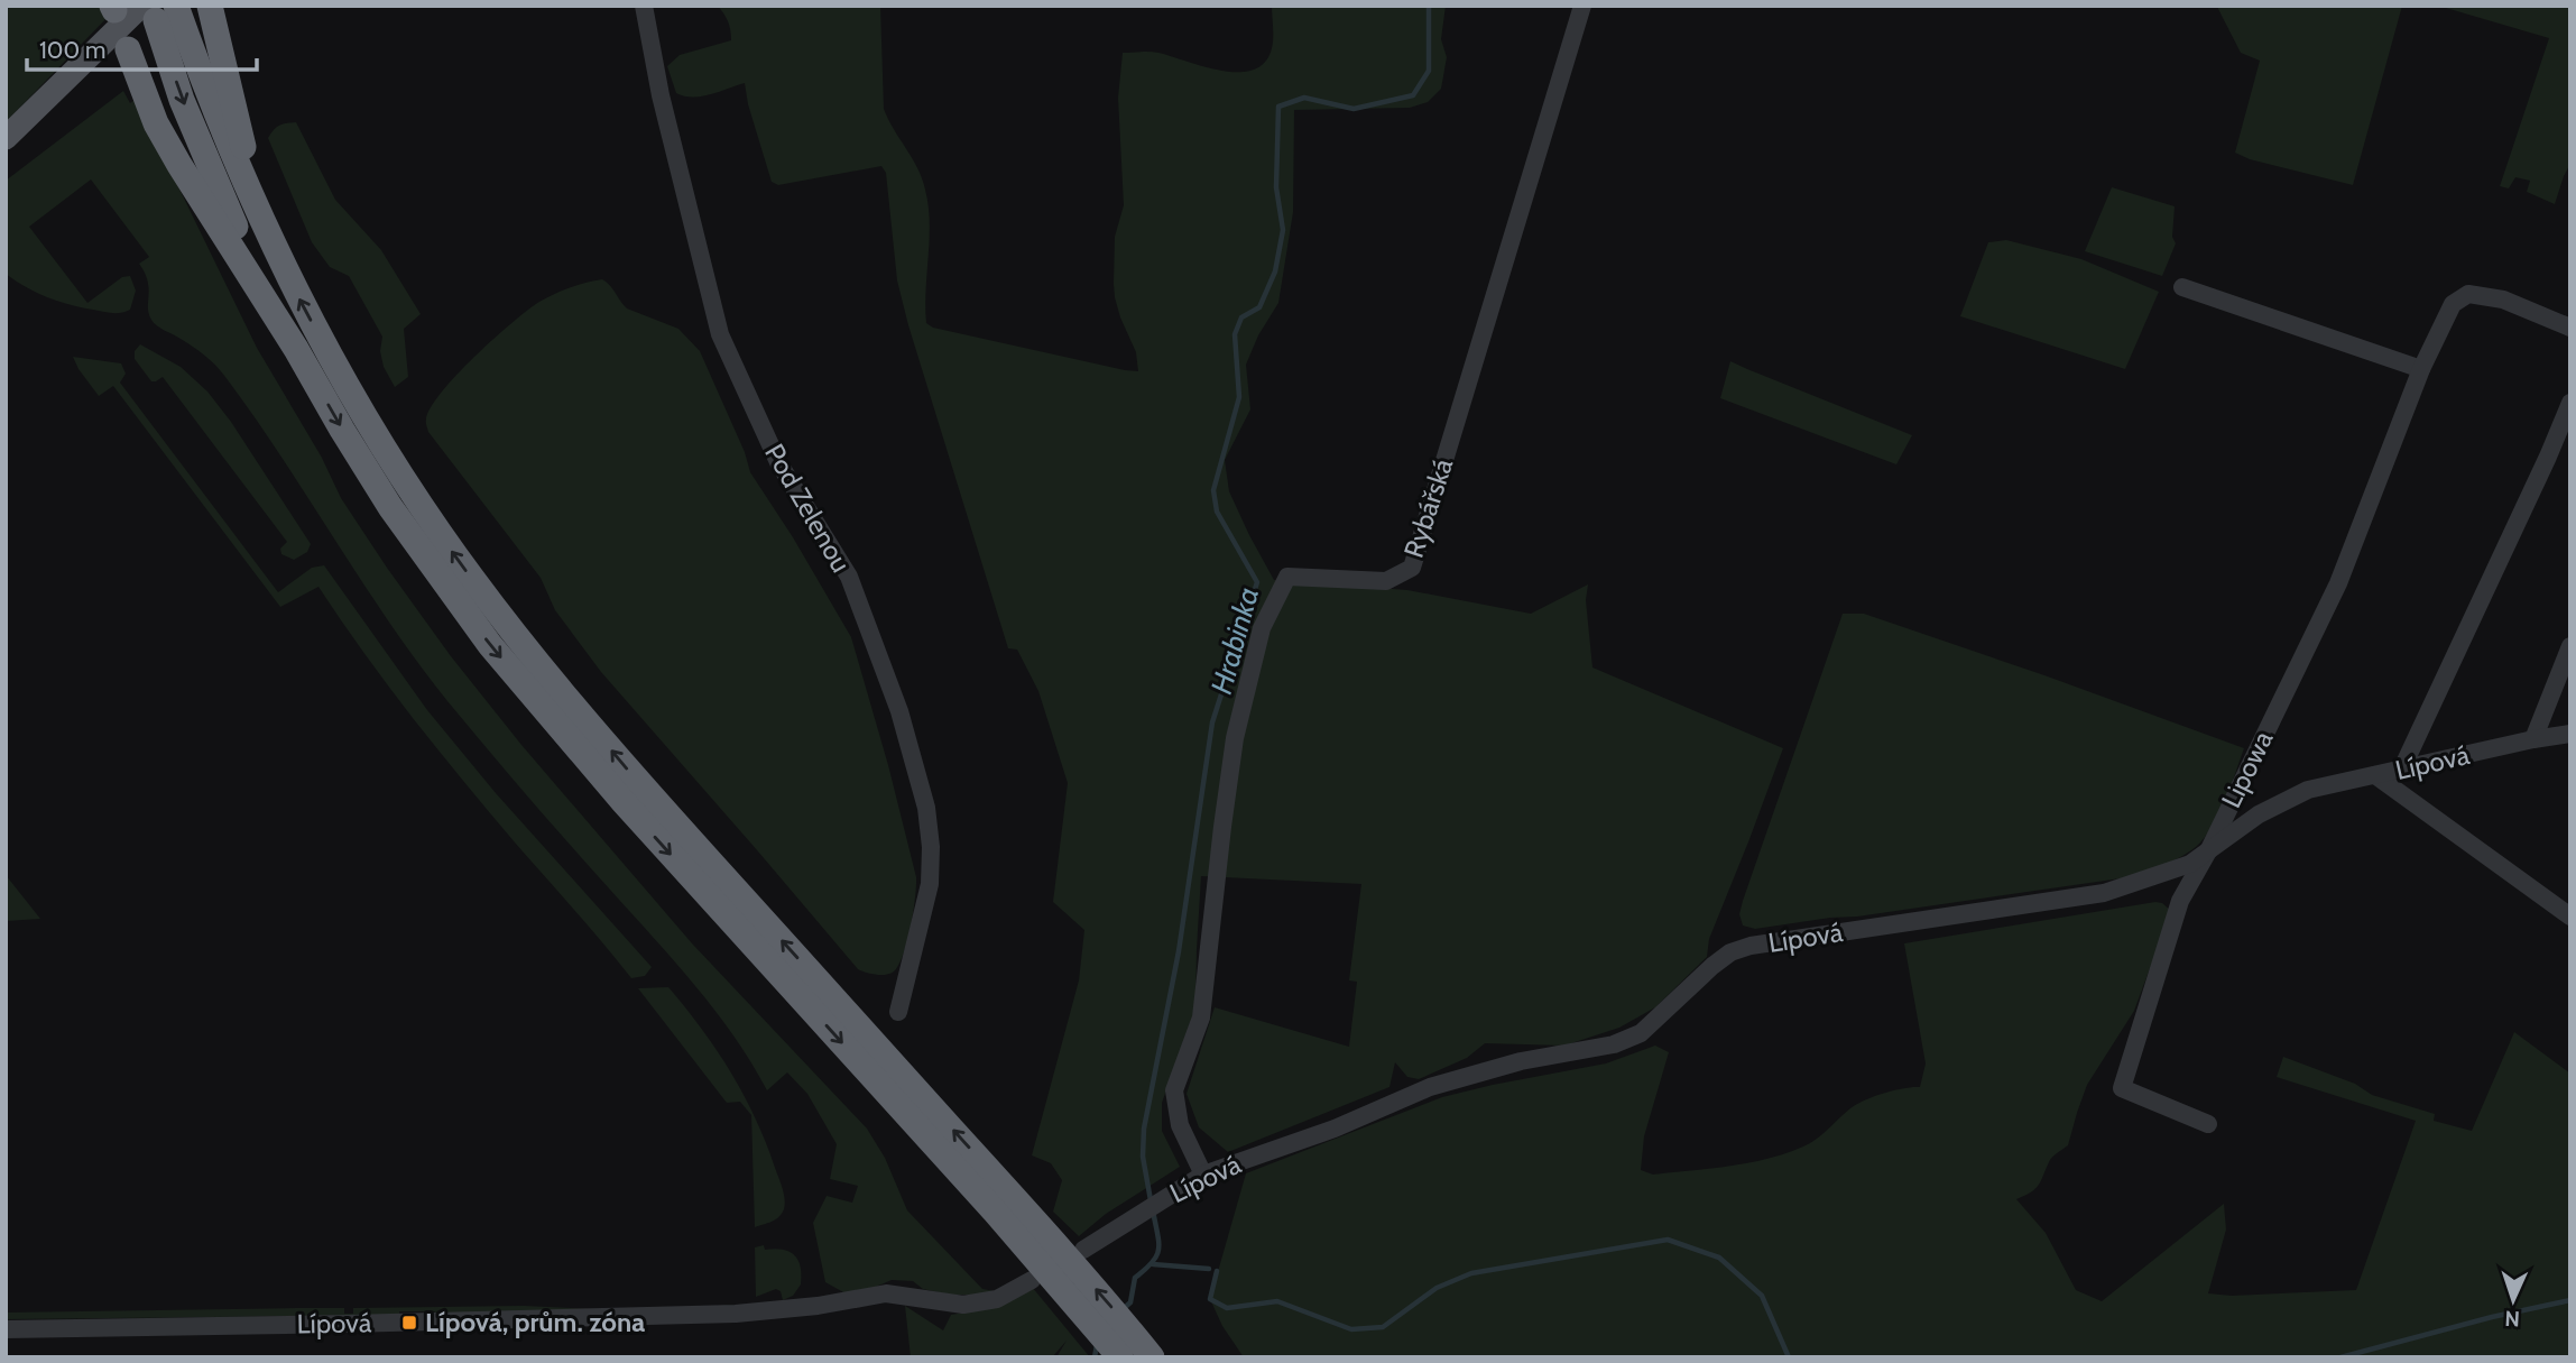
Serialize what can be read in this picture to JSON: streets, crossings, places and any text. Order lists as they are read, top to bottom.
{
  "streets": {
    "street": [
      "Pod Zelenou",
      "Rybářská",
      "Lípová",
      "Lipowa"
    ]
  },
  "crossings": [
    ["Rybářská", "Lípová"],
    ["Lípová", "Lipowa"]
  ],
  "water": ["Hrabinka"],
  "places": {
    "transit": ["Lípová, prům. zóna"]
  },
  "scale_bar": "100 m",
  "north": "bottom"
}
